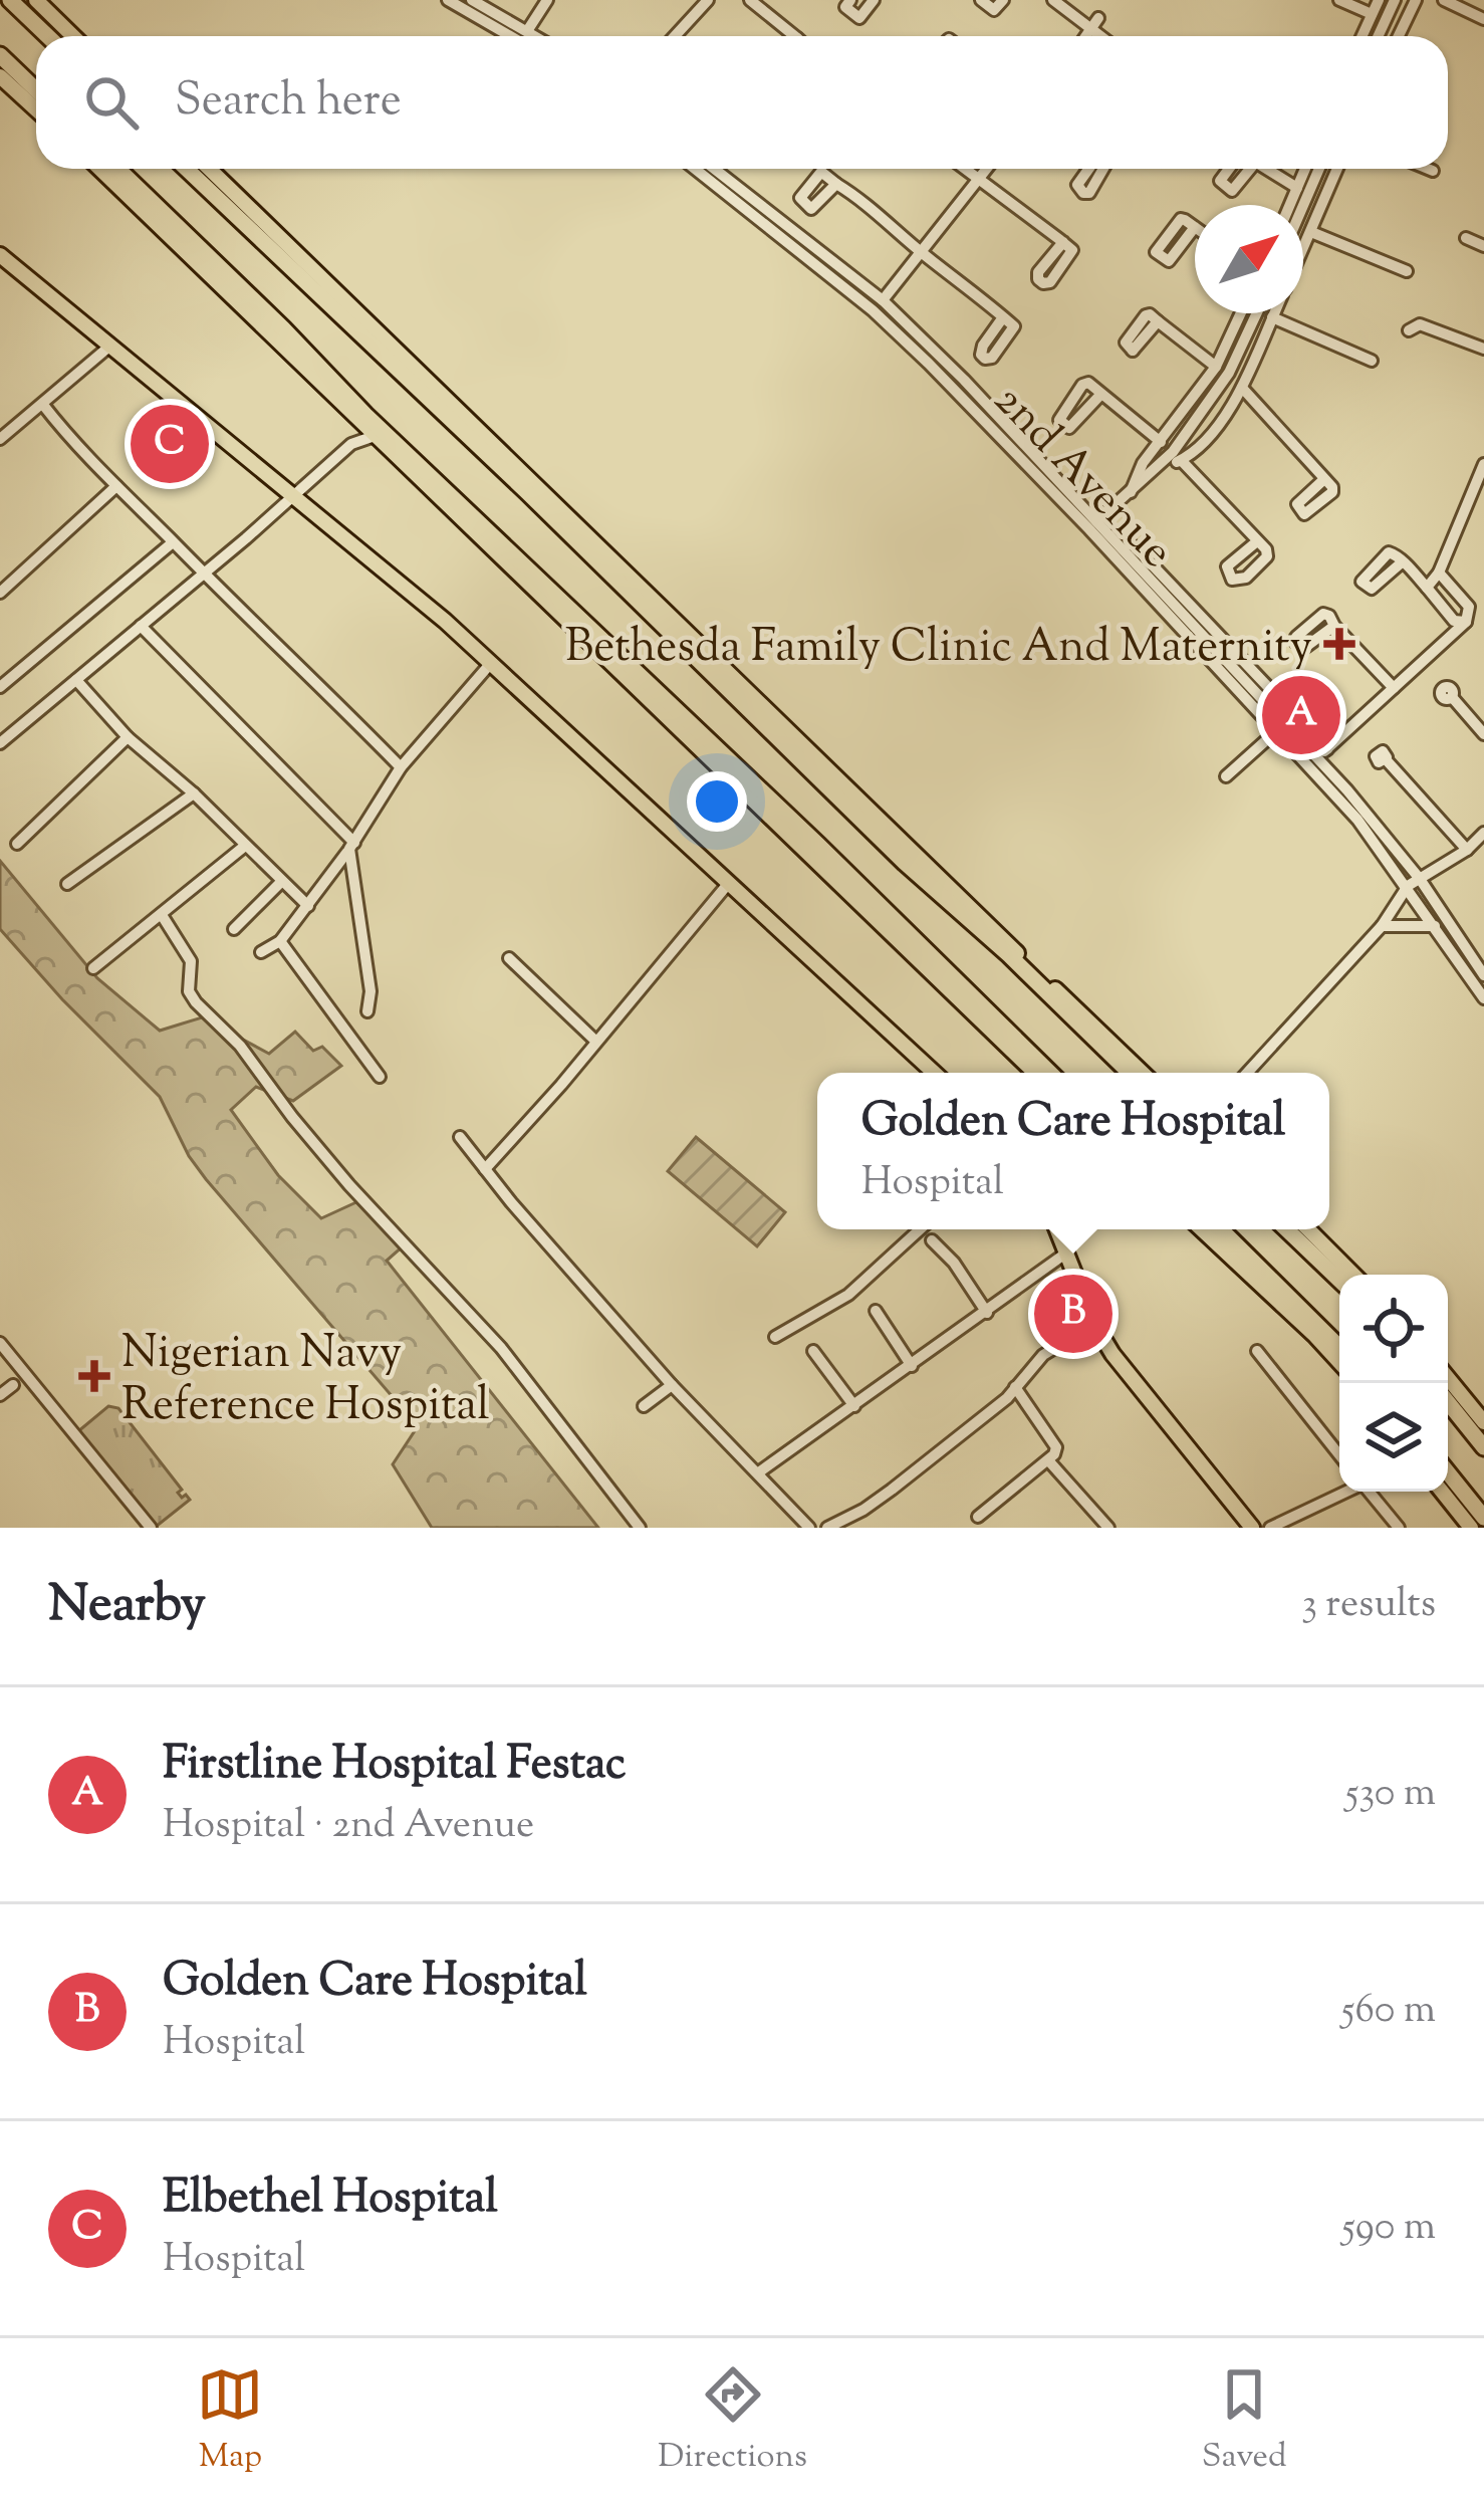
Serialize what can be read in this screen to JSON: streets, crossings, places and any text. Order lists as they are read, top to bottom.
{
  "streets": {
    "street": ["2nd Avenue"]
  },
  "places": {
    "health": ["Bethesda Family Clinic And Maternity", "Nigerian Navy Reference Hospital"]
  },
  "north": "top right",
  "page": {
    "search": "Search here",
    "pins": ["C", "A", "B"],
    "popup": ["Golden Care Hospital", "Hospital"],
    "heading": ["Nearby", "3 results"],
    "list": [
      {
        "mark": "A",
        "name": "Firstline Hospital Festac",
        "note": "Hospital · 2nd Avenue",
        "value": "530 m"
      },
      {
        "mark": "B",
        "name": "Golden Care Hospital",
        "note": "Hospital",
        "value": "560 m"
      },
      {
        "mark": "C",
        "name": "Elbethel Hospital",
        "note": "Hospital",
        "value": "590 m"
      }
    ],
    "nav": ["Map", "Directions", "Saved"]
  }
}
